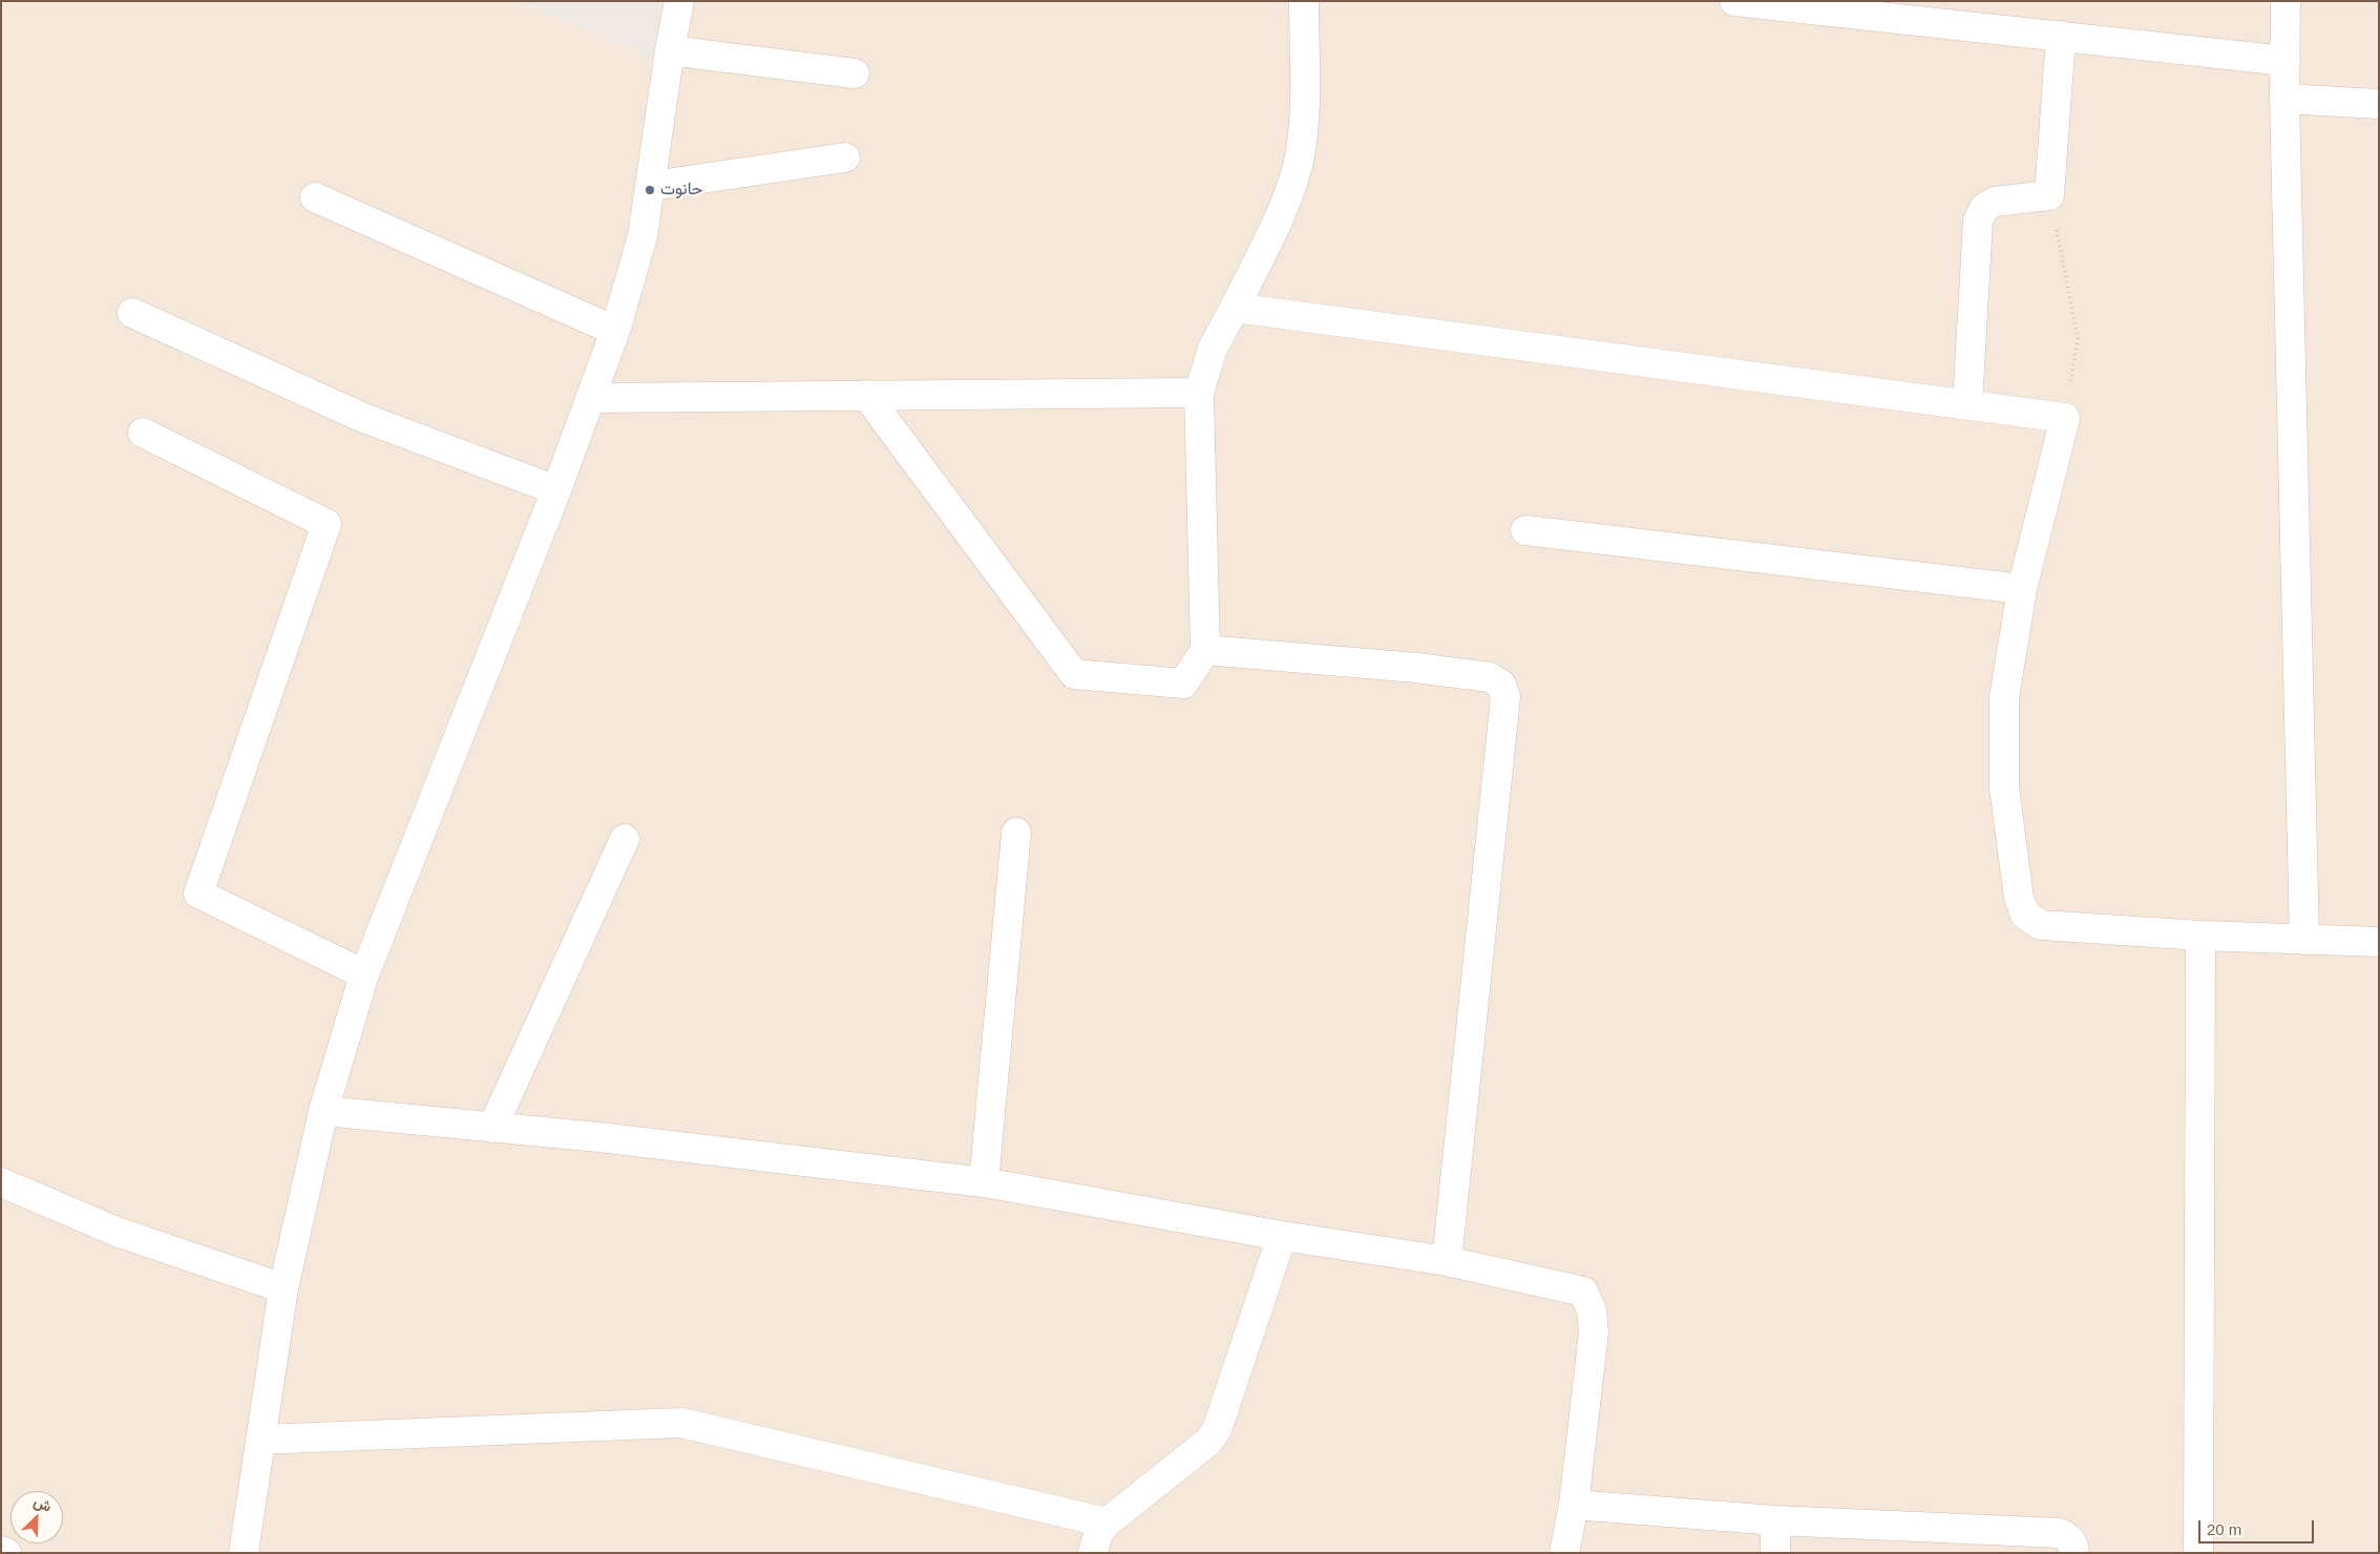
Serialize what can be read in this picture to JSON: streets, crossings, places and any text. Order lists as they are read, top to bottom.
{
  "places": ["حانوت"],
  "scale_bar": "20 m",
  "north": "top right"
}
